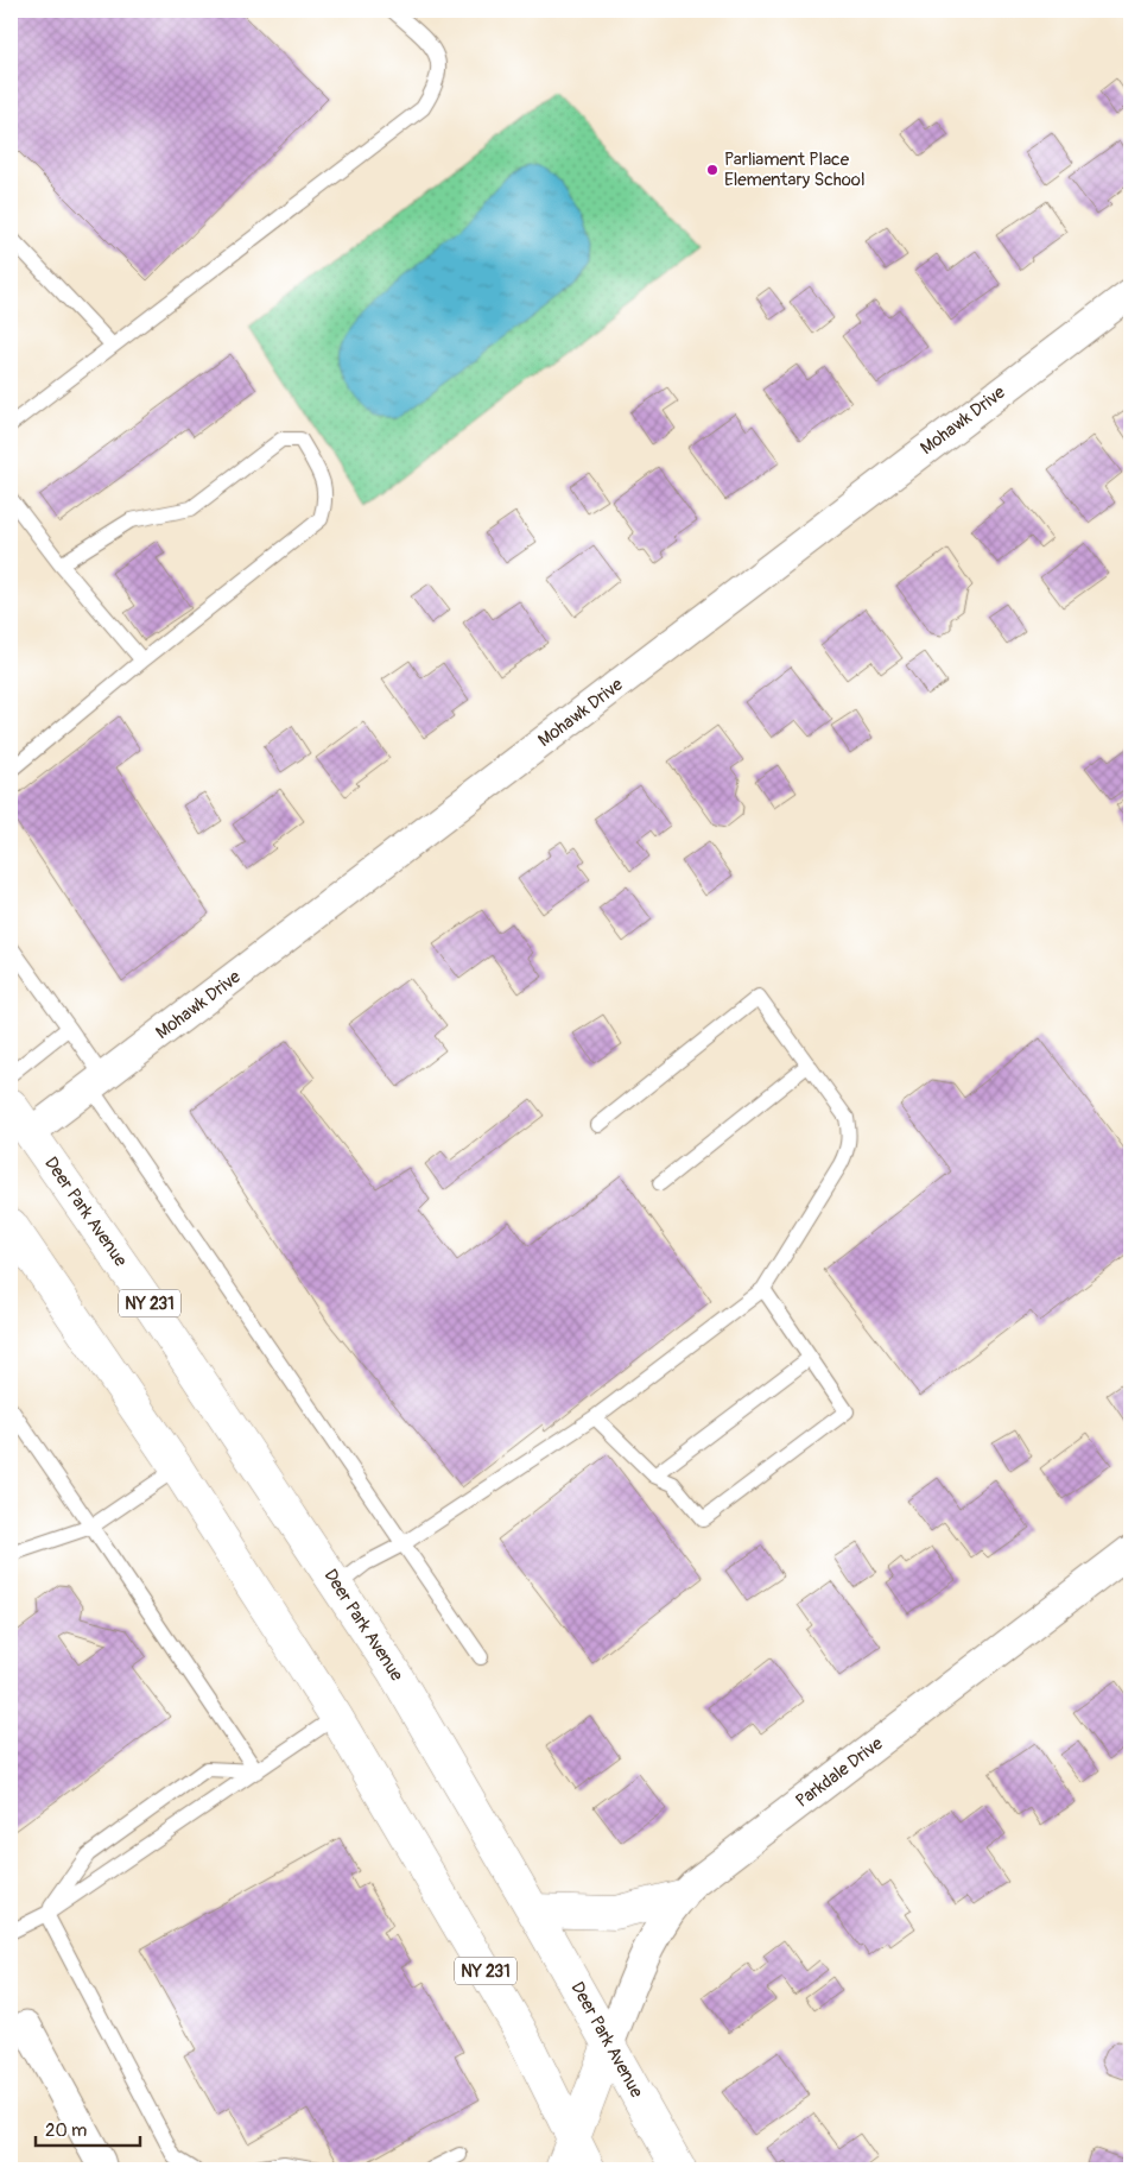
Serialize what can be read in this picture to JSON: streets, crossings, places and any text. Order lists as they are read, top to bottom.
{
  "streets": {
    "main road": ["Deer Park Avenue", "NY 231"],
    "street": ["Mohawk Drive", "Parkdale Drive"]
  },
  "crossings": [
    ["Mohawk Drive", "Deer Park Avenue"],
    ["Deer Park Avenue", "Parkdale Drive"]
  ],
  "places": ["Parliament Place Elementary School"],
  "scale_bar": "20 m"
}
